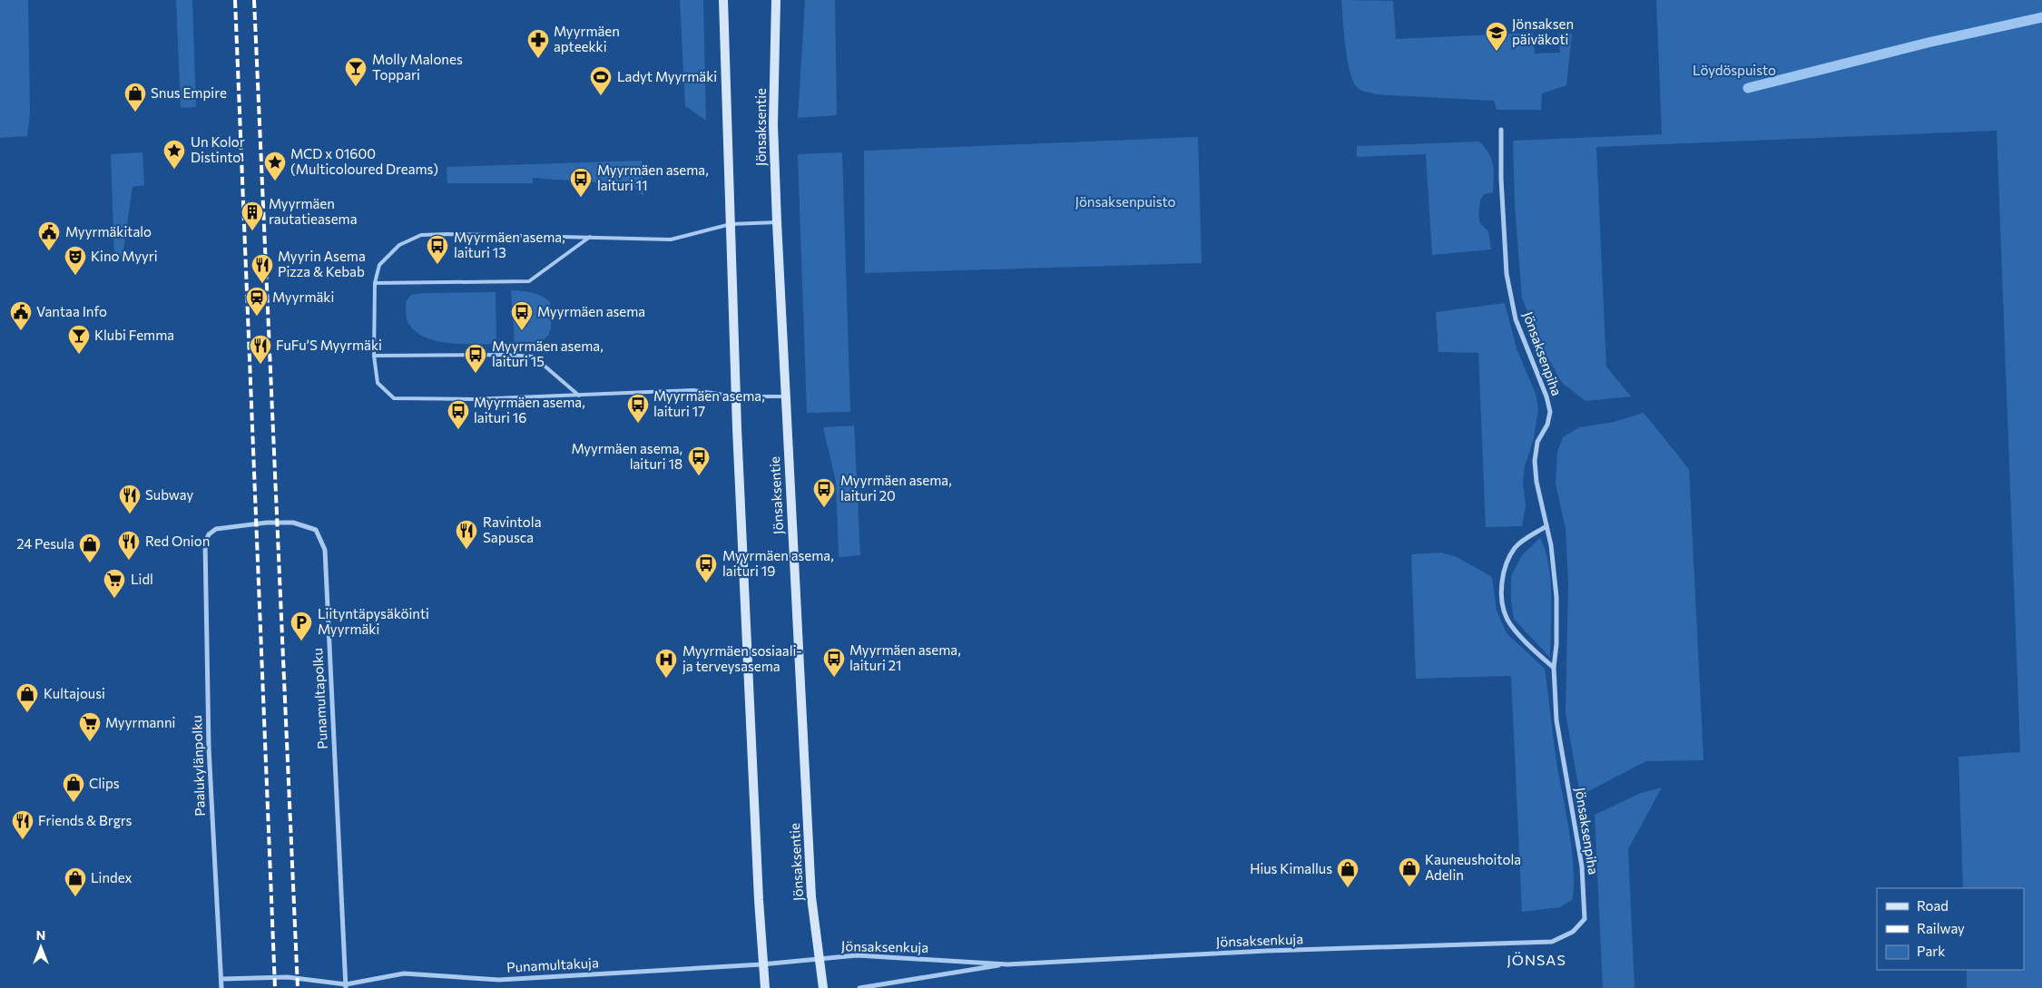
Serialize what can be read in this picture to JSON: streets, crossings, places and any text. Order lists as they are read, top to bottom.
{
  "streets": {
    "main road": ["Jönsaksentie"],
    "street": [
      "Jönsaksenpiha",
      "Punamultapolku",
      "Paalukylänpolku",
      "Jönsaksenkuja",
      "Punamultakuja"
    ]
  },
  "crossings": [
    ["Jönsaksentie", "Jönsaksenkuja"],
    ["Jönsaksenpiha", "Jönsaksenkuja"],
    ["Punamultapolku", "Paalukylänpolku"],
    ["Punamultapolku", "Punamultakuja"],
    ["Paalukylänpolku", "Punamultakuja"],
    ["Jönsaksenkuja", "Punamultakuja"]
  ],
  "districts": ["JÖNSAS"],
  "parks": ["Löydöspuisto", "Jönsaksenpuisto"],
  "places": {
    "school or university": ["Jönsaksen päiväkoti"],
    "pharmacy": ["Myyrmäen apteekki"],
    "bar": ["Molly Malones Toppari", "Klubi Femma"],
    "sports": ["Ladyt Myyrmäki"],
    "shop": [
      "Snus Empire",
      "24 Pesula",
      "Kultajousi",
      "Clips",
      "Kauneushoitola Adelin",
      "Hius Kimallus",
      "Lindex"
    ],
    "place": ["Un Kolor Distinto", "MCD x 01600 (Multicoloured Dreams)"],
    "bus stop": [
      "Myyrmäen asema, laituri 11",
      "Myyrmäen asema, laituri 13",
      "Myyrmäen asema",
      "Myyrmäen asema, laituri 15",
      "Myyrmäen asema, laituri 17",
      "Myyrmäen asema, laituri 16",
      "Myyrmäen asema, laituri 18",
      "Myyrmäen asema, laituri 20",
      "Myyrmäen asema, laituri 19",
      "Myyrmäen asema, laituri 21"
    ],
    "building": ["Myyrmäen rautatieasema"],
    "public building": ["Myyrmäkitalo", "Vantaa Info"],
    "theatre": ["Kino Myyri"],
    "restaurant": [
      "Myyrin Asema Pizza & Kebab",
      "FuFu’S Myyrmäki",
      "Subway",
      "Ravintola Sapusca",
      "Red Onion",
      "Friends & Brgrs"
    ],
    "station": ["Myyrmäki"],
    "supermarket": ["Lidl", "Myyrmanni"],
    "parking": ["Liityntäpysäköinti Myyrmäki"],
    "hospital": ["Myyrmäen sosiaali- ja terveysasema"]
  },
  "legend": ["Road", "Railway", "Park"],
  "north": "top"
}
